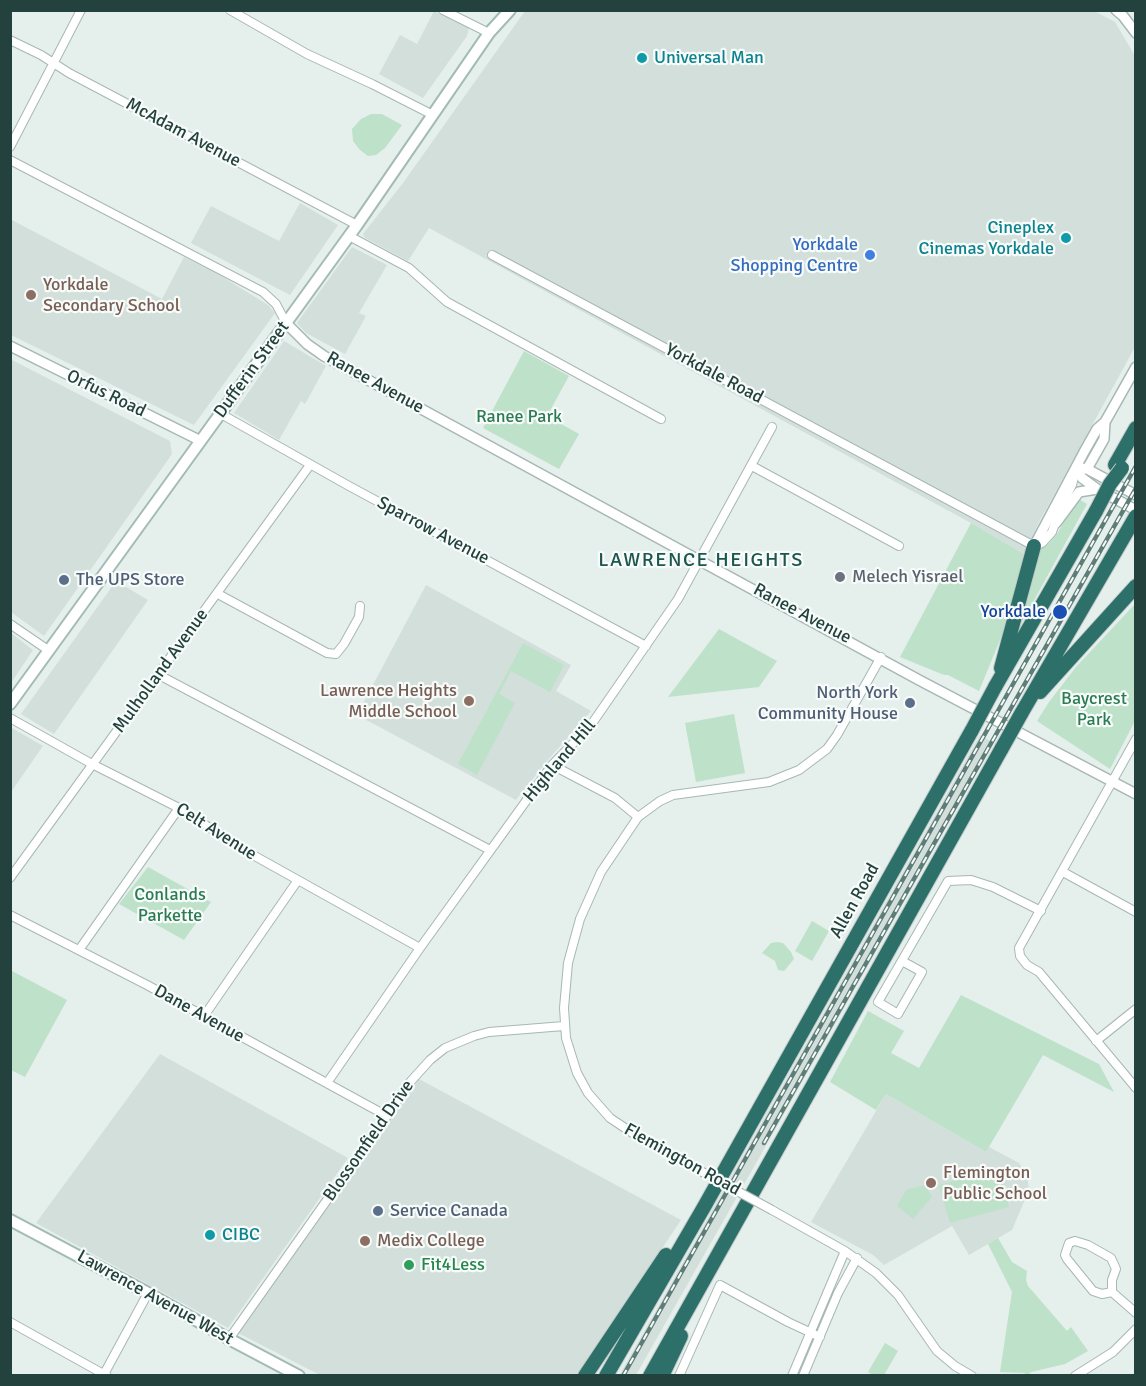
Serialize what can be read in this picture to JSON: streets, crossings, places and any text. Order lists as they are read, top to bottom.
{
  "streets": {
    "highway": ["Allen Road"],
    "main road": ["Dufferin Street", "Lawrence Avenue West"],
    "street": [
      "McAdam Avenue",
      "Yorkdale Road",
      "Ranee Avenue",
      "Orfus Road",
      "Sparrow Avenue",
      "Mulholland Avenue",
      "Highland Hill",
      "Celt Avenue",
      "Dane Avenue",
      "Blossomfield Drive",
      "Flemington Road"
    ]
  },
  "crossings": [
    ["McAdam Avenue", "Dufferin Street"],
    ["Dufferin Street", "Ranee Avenue"],
    ["Dufferin Street", "Orfus Road"],
    ["Dufferin Street", "Sparrow Avenue"],
    ["Ranee Avenue", "Highland Hill"],
    ["Ranee Avenue", "Flemington Road"],
    ["Sparrow Avenue", "Mulholland Avenue"],
    ["Sparrow Avenue", "Highland Hill"],
    ["Mulholland Avenue", "Celt Avenue"],
    ["Highland Hill", "Celt Avenue"],
    ["Highland Hill", "Dane Avenue"],
    ["Dane Avenue", "Blossomfield Drive"],
    ["Blossomfield Drive", "Flemington Road"],
    ["Blossomfield Drive", "Lawrence Avenue West"]
  ],
  "districts": ["LAWRENCE HEIGHTS"],
  "parks": ["Ranee Park", "Baycrest Park", "Conlands Parkette"],
  "places": [
    "Universal Man",
    "Cineplex Cinemas Yorkdale",
    "Yorkdale Shopping Centre",
    "Yorkdale Secondary School",
    "Melech Yisrael",
    "The UPS Store",
    "Yorkdale",
    "Lawrence Heights Middle School",
    "North York Community House",
    "Flemington Public School",
    "Service Canada",
    "CIBC",
    "Medix College",
    "Fit4Less"
  ]
}
